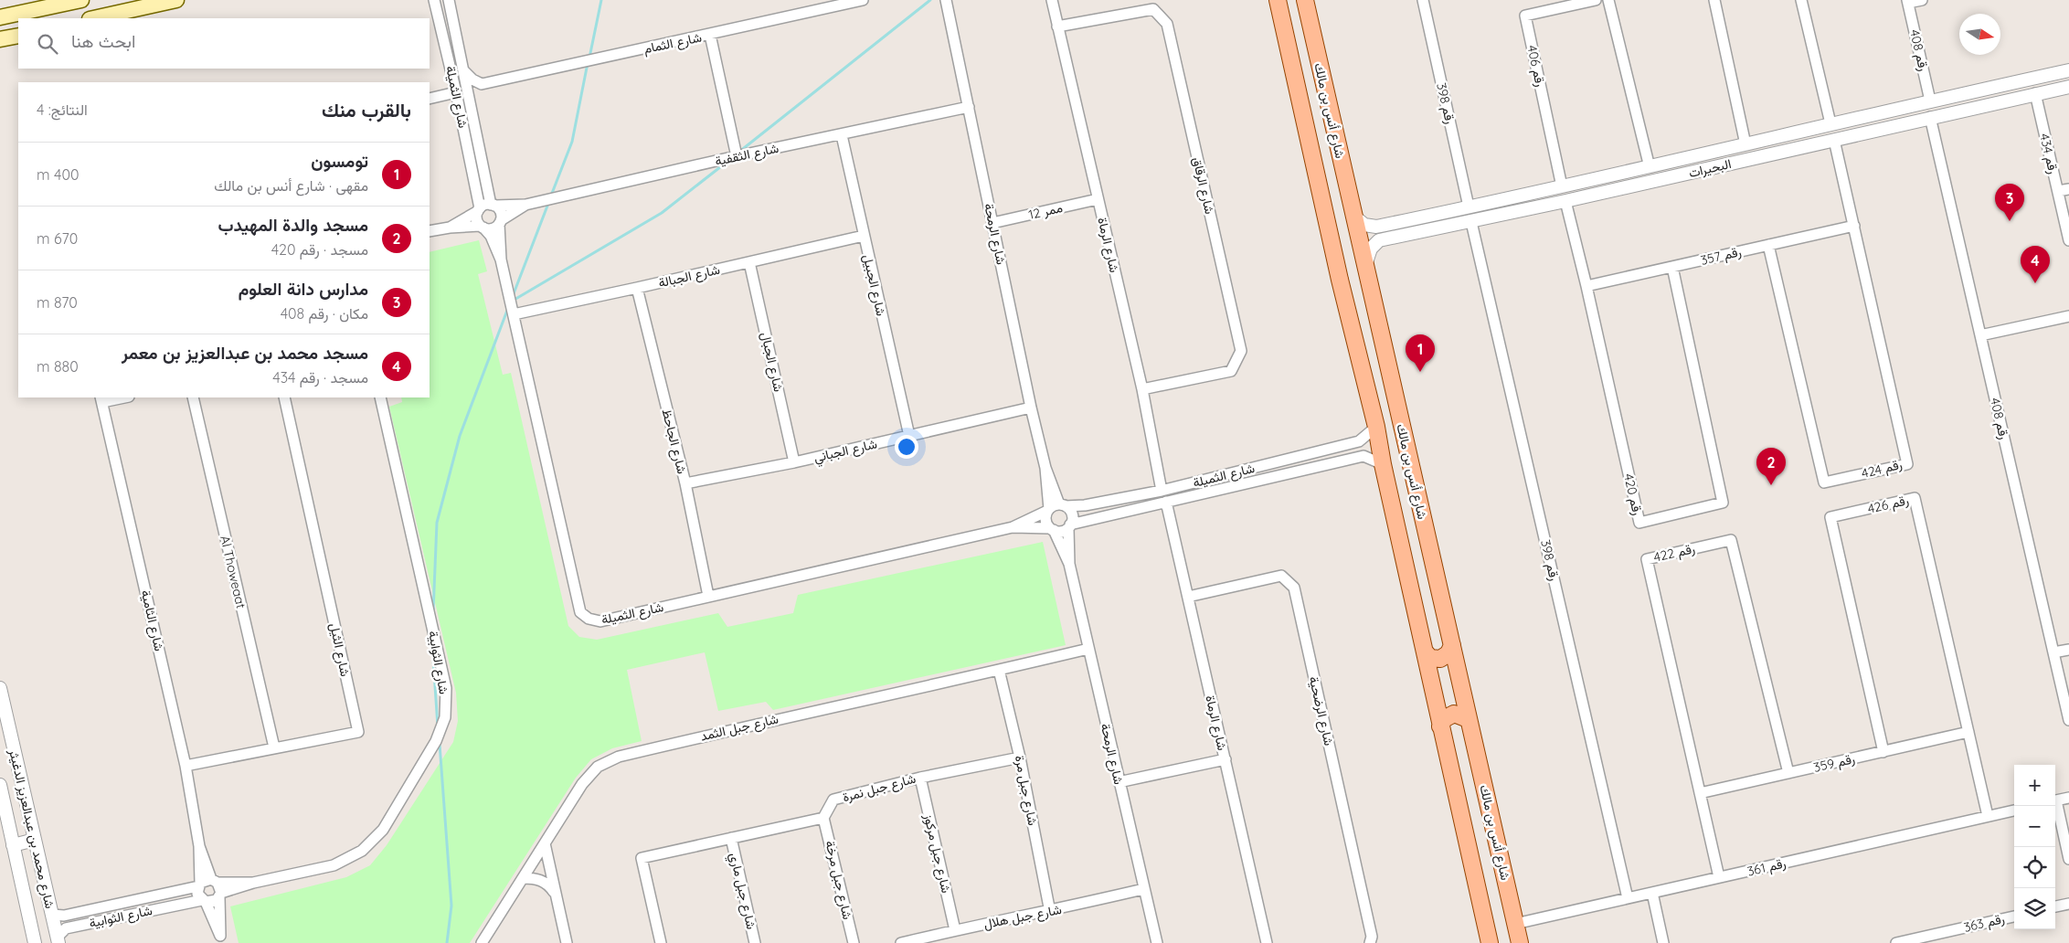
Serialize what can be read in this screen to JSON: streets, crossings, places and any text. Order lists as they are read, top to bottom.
{
  "streets": {
    "main road": ["شارع أنس بن مالك"],
    "street": [
      "شارع الثمام",
      "رقم 408",
      "رقم 406",
      "شارع الثميلة",
      "رقم 398",
      "رقم 434",
      "شارع الثقفية",
      "البحيرات",
      "شارع الرقاق",
      "ممر 12",
      "شارع الرمحة",
      "شارع الرماة",
      "رقم 357",
      "شارع الجبالة",
      "شارع الجبيل",
      "شارع الجبال",
      "شارع الجاحظ",
      "شارع الجباني",
      "رقم 424",
      "رقم 420",
      "رقم 426",
      "رقم 422",
      "Al Thoweaat",
      "شارع الثامية",
      "شارع الثيل",
      "شارع الثوابية",
      "شارع الرضحية",
      "شارع جبل الثمد",
      "رقم 359",
      "شارع جبل نمرة",
      "شارع جبل مرة",
      "شارع محمد بن عبدالعزيز الدغيثر",
      "شارع جبل مركوز",
      "رقم 361",
      "شارع جبل مرخة",
      "شارع جبل ماري",
      "شارع جبل هلال",
      "رقم 363"
    ]
  },
  "crossings": [
    ["رقم 408", "البحيرات"],
    ["رقم 406", "البحيرات"],
    ["شارع الثميلة", "شارع أنس بن مالك"],
    ["شارع الثميلة", "شارع الرماة"],
    ["شارع الثميلة", "شارع الجبالة"],
    ["شارع الثميلة", "شارع الجاحظ"],
    ["رقم 398", "البحيرات"],
    ["رقم 398", "رقم 361"],
    ["شارع أنس بن مالك", "البحيرات"],
    ["شارع أنس بن مالك", "رقم 361"],
    ["رقم 434", "البحيرات"],
    ["شارع الثقفية", "شارع الرمحة"],
    ["شارع الثقفية", "شارع الجبيل"],
    ["البحيرات", "رقم 424"],
    ["البحيرات", "رقم 420"],
    ["شارع الرقاق", "شارع الرماة"],
    ["ممر 12", "شارع الرمحة"],
    ["ممر 12", "شارع الرماة"],
    ["شارع الرمحة", "شارع الجباني"],
    ["شارع الرمحة", "شارع جبل الثمد"],
    ["شارع الرمحة", "شارع جبل هلال"],
    ["شارع الرماة", "شارع الرضحية"],
    ["رقم 357", "رقم 424"],
    ["رقم 357", "رقم 420"],
    ["شارع الجبالة", "شارع الجبيل"],
    ["شارع الجبالة", "شارع الجبال"],
    ["شارع الجبالة", "شارع الجاحظ"],
    ["شارع الجبيل", "شارع الجباني"],
    ["شارع الجبال", "شارع الجباني"],
    ["شارع الجاحظ", "شارع الجباني"],
    ["رقم 426", "رقم 359"],
    ["رقم 426", "رقم 361"],
    ["رقم 422", "رقم 359"],
    ["رقم 422", "رقم 361"],
    ["Al Thoweaat", "شارع الثيل"],
    ["شارع الثامية", "شارع الثيل"],
    ["شارع الثوابية", "شارع محمد بن عبدالعزيز الدغيثر"],
    ["شارع جبل الثمد", "شارع جبل مرة"],
    ["شارع جبل نمرة", "شارع جبل مرة"],
    ["شارع جبل نمرة", "شارع جبل مركوز"],
    ["شارع جبل نمرة", "شارع جبل مرخة"],
    ["شارع جبل مرة", "شارع جبل هلال"],
    ["شارع جبل مركوز", "شارع جبل هلال"]
  ],
  "north": "right",
  "page": {
    "search": "ابحث هنا",
    "heading": ["بالقرب منك", "النتائج: 4"],
    "list": [
      {
        "mark": "1",
        "name": "تومسون",
        "note": "مقهى · شارع أنس بن مالك",
        "value": "400 m"
      },
      {
        "mark": "2",
        "name": "مسجد والدة المهيدب",
        "note": "مسجد · رقم 420",
        "value": "670 m"
      },
      {
        "mark": "3",
        "name": "مدارس دانة العلوم",
        "note": "مكان · رقم 408",
        "value": "870 m"
      },
      {
        "mark": "4",
        "name": "مسجد محمد بن عبدالعزيز بن معمر",
        "note": "مسجد · رقم 434",
        "value": "880 m"
      }
    ],
    "pins": [
      "3",
      "4",
      "1",
      "2"
    ],
    "map_buttons": ["+", "−"]
  }
}
